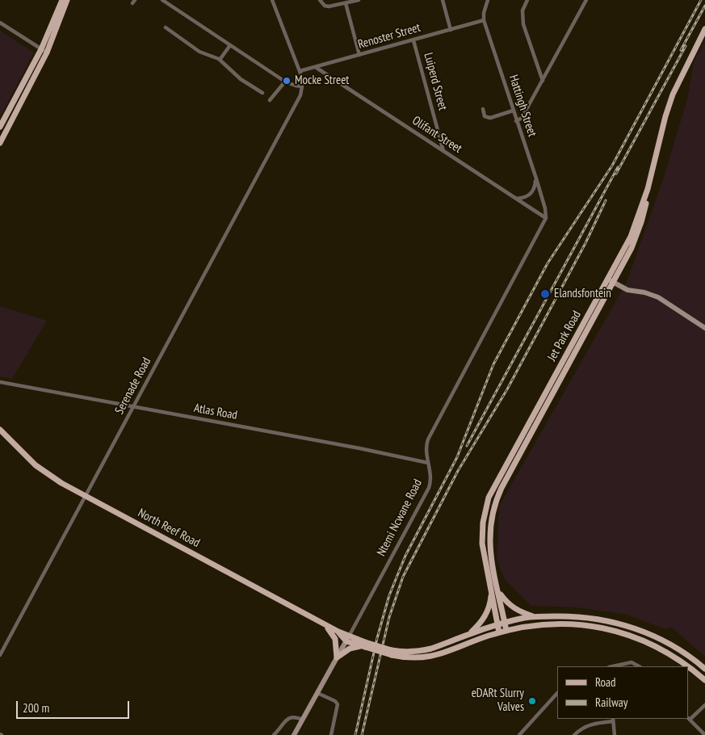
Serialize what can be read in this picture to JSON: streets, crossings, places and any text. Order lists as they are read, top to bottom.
{
  "streets": {
    "main road": ["Jet Park Road", "North Reef Road"],
    "street": [
      "Renoster Street",
      "Luiperd Street",
      "Hattingh Street",
      "Olifant Street",
      "Serenade Road",
      "Atlas Road",
      "Ntemi Ncwane Road"
    ]
  },
  "crossings": [
    ["Renoster Street", "Luiperd Street"],
    ["Renoster Street", "Hattingh Street"],
    ["Renoster Street", "Olifant Street"],
    ["Luiperd Street", "Olifant Street"],
    ["Hattingh Street", "Olifant Street"],
    ["Hattingh Street", "Ntemi Ncwane Road"],
    ["Olifant Street", "Ntemi Ncwane Road"],
    ["Jet Park Road", "North Reef Road"],
    ["Serenade Road", "Atlas Road"],
    ["Serenade Road", "North Reef Road"],
    ["Atlas Road", "Ntemi Ncwane Road"],
    ["Ntemi Ncwane Road", "North Reef Road"]
  ],
  "places": ["Mocke Street", "Elandsfontein", "eDARt Slurry Valves"],
  "legend": ["Road", "Railway"],
  "scale_bar": "200 m"
}
